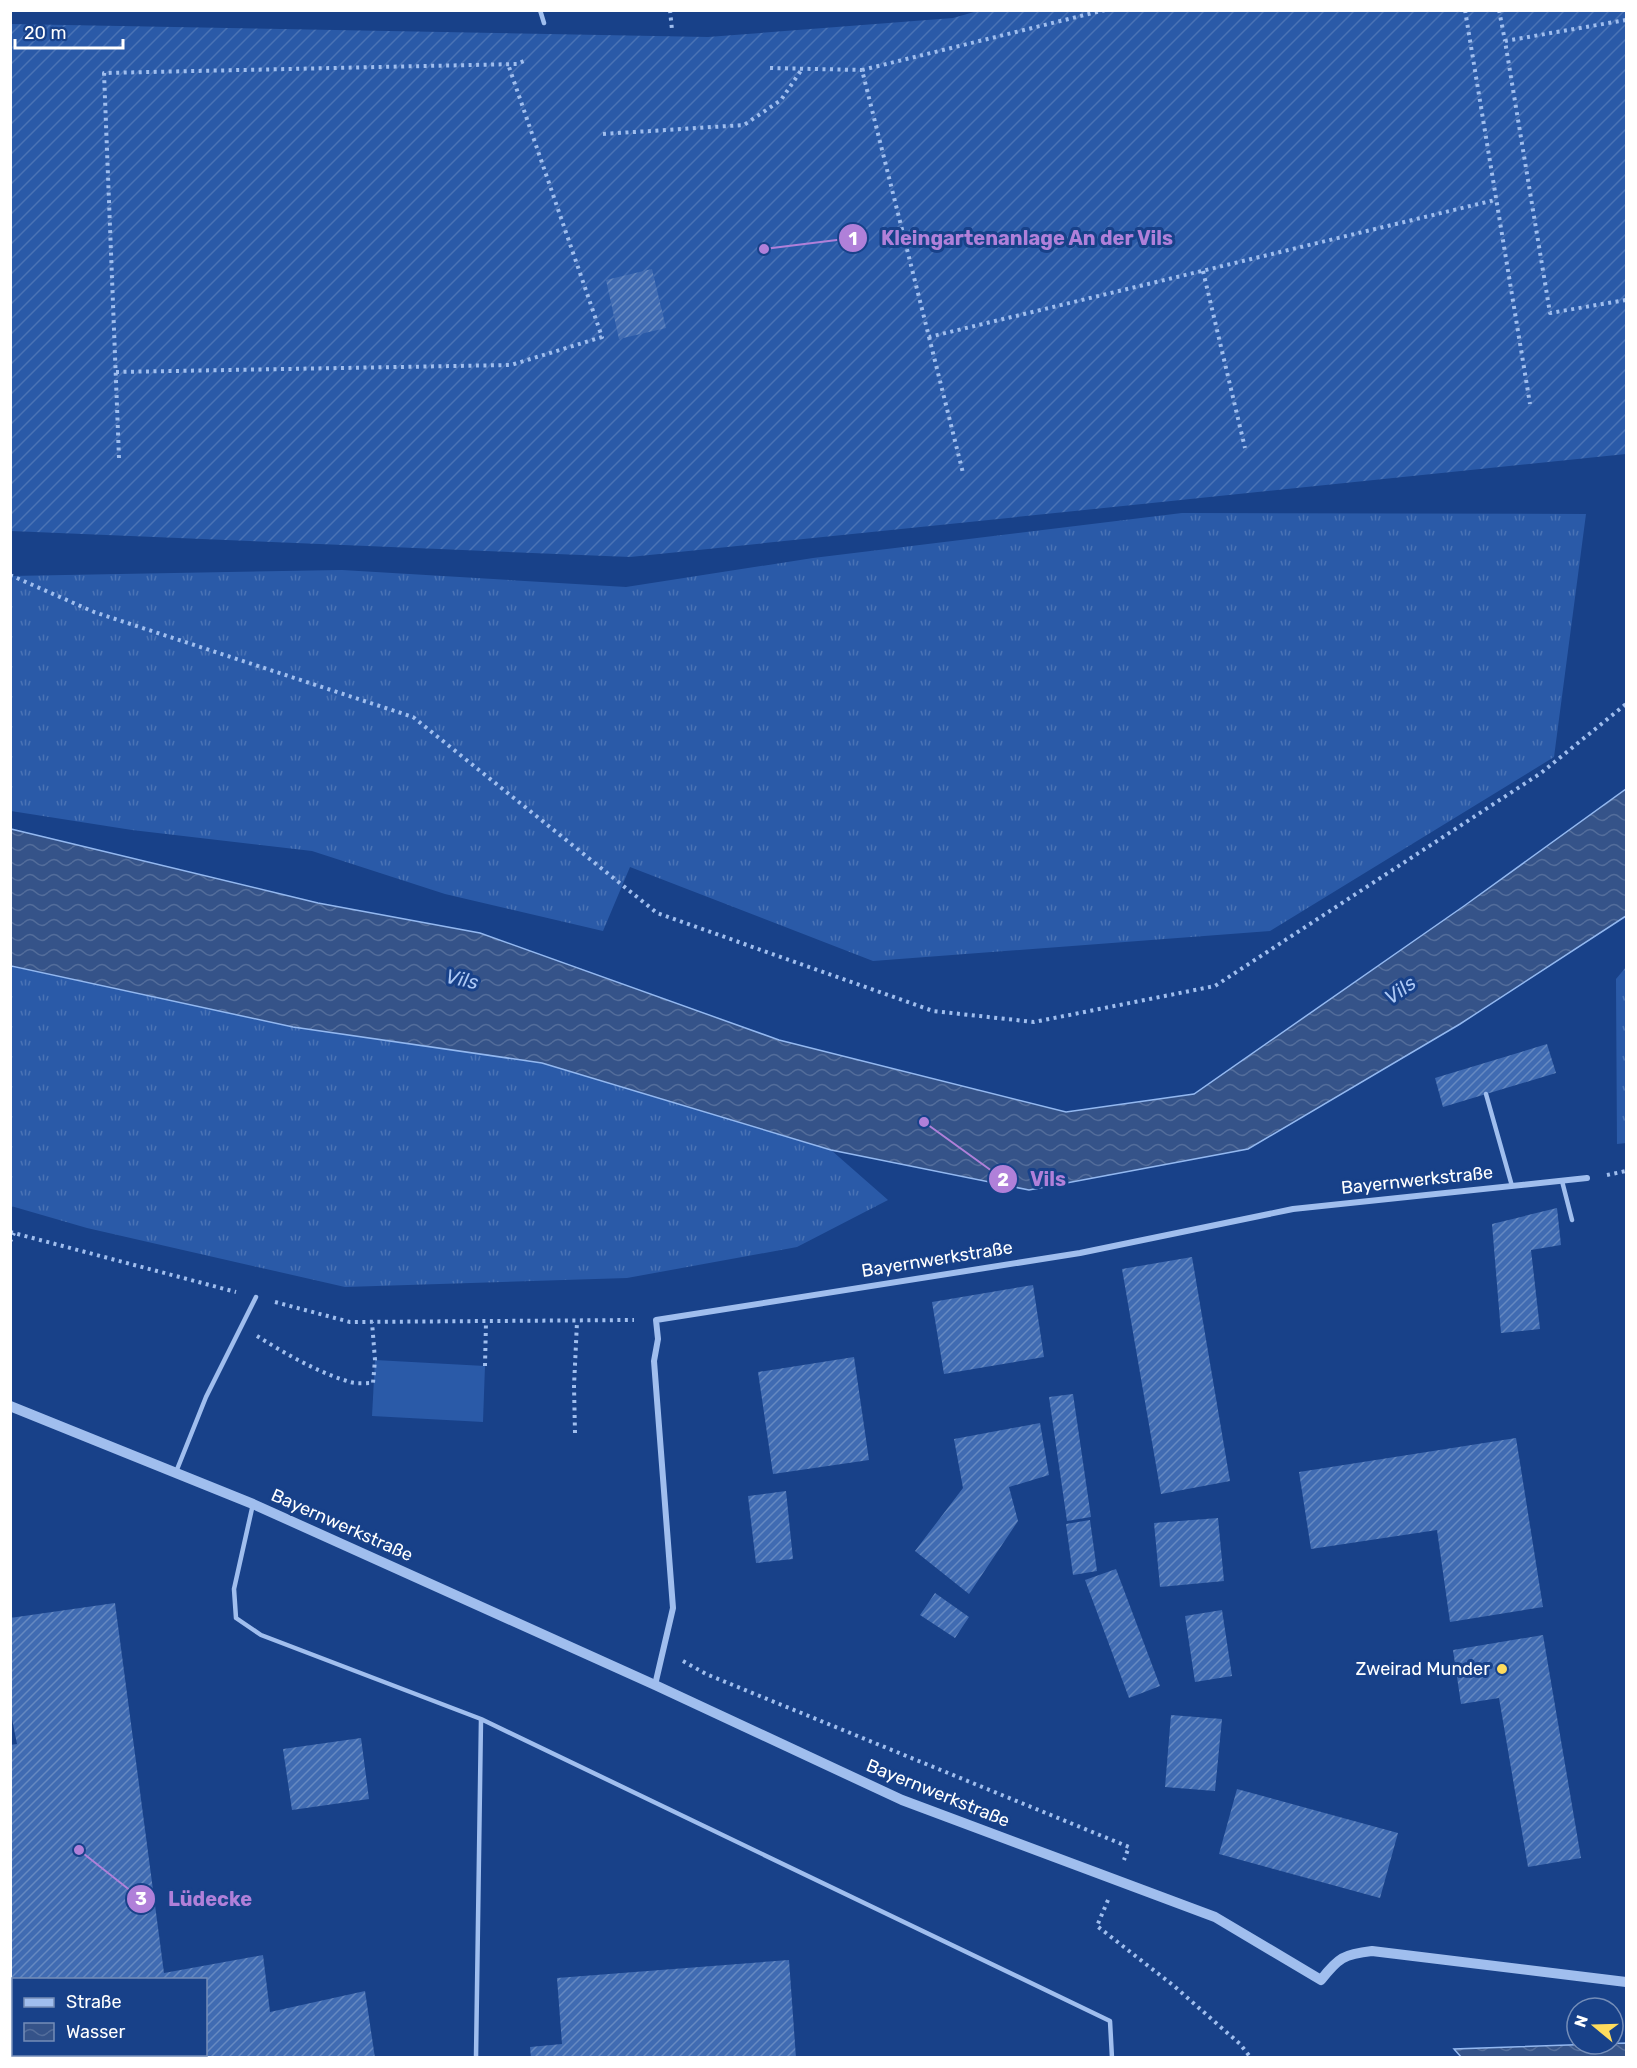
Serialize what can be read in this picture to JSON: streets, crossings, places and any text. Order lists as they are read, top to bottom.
{
  "streets": {
    "street": ["Bayernwerkstraße"]
  },
  "water": ["Vils"],
  "places": [
    "Kleingartenanlage An der Vils",
    "Vils",
    "Zweirad Munder",
    "Lüdecke"
  ],
  "legend": ["Straße", "Wasser"],
  "scale_bar": "20 m",
  "north": "left"
}
